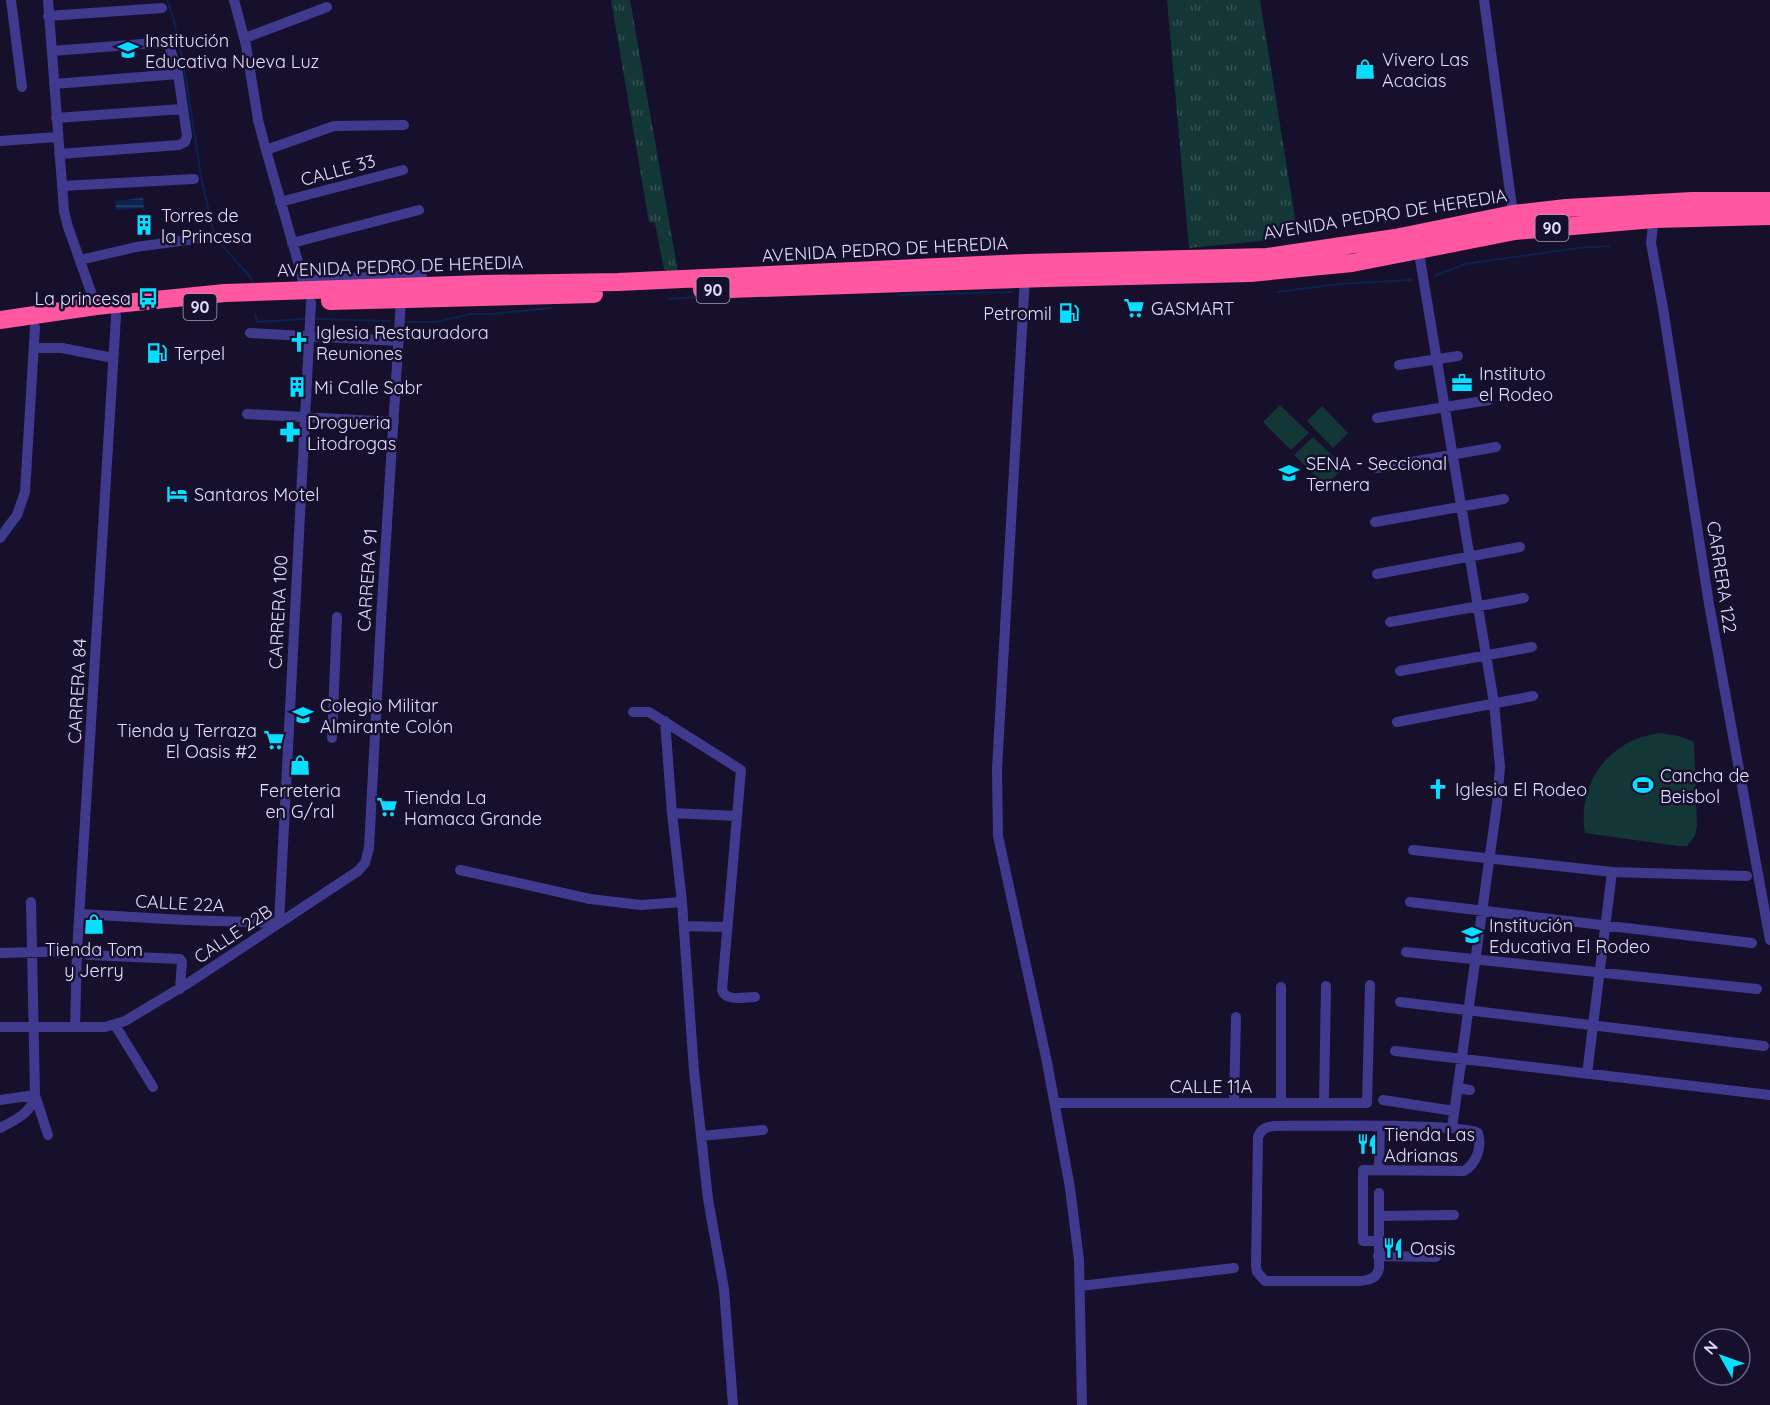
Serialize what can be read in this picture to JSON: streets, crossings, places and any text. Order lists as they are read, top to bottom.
{
  "streets": {
    "highway": ["AVENIDA PEDRO DE HEREDIA", "90"],
    "street": [
      "CALLE 33",
      "CARRERA 122",
      "CARRERA 91",
      "CARRERA 100",
      "CARRERA 84",
      "CALLE 22A",
      "CALLE 22B",
      "CALLE 11A"
    ]
  },
  "crossings": [
    ["CALLE 33", "CARRERA 100"],
    ["AVENIDA PEDRO DE HEREDIA", "CARRERA 122"],
    ["AVENIDA PEDRO DE HEREDIA", "CARRERA 91"],
    ["AVENIDA PEDRO DE HEREDIA", "CARRERA 100"],
    ["AVENIDA PEDRO DE HEREDIA", "CARRERA 84"],
    ["CARRERA 91", "CALLE 22B"],
    ["CARRERA 100", "CALLE 22A"],
    ["CARRERA 100", "CALLE 22B"],
    ["CARRERA 84", "CALLE 22A"],
    ["CALLE 22A", "CALLE 22B"]
  ],
  "places": {
    "school or university": [
      "Institución Educativa Nueva Luz",
      "SENA - Seccional Ternera",
      "Colegio Militar Almirante Colón",
      "Institución Educativa El Rodeo"
    ],
    "shop": ["Vivero Las Acacias", "Ferreteria en G/ral", "Tienda Tom y Jerry"],
    "building": ["Torres de la Princesa", "Mi Calle Sabr"],
    "bus stop": ["La princesa"],
    "supermarket": ["GASMART", "Tienda y Terraza El Oasis #2", "Tienda La Hamaca Grande"],
    "fuel station": ["Petromil", "Terpel"],
    "church": ["Iglesia Restauradora Reuniones", "Iglesia El Rodeo"],
    "office": ["Instituto el Rodeo"],
    "pharmacy": ["Drogueria Litodrogas"],
    "hotel": ["Santaros Motel"],
    "sports": ["Cancha de Beisbol"],
    "restaurant": ["Tienda Las Adrianas", "Oasis"]
  },
  "north": "top left"
}
